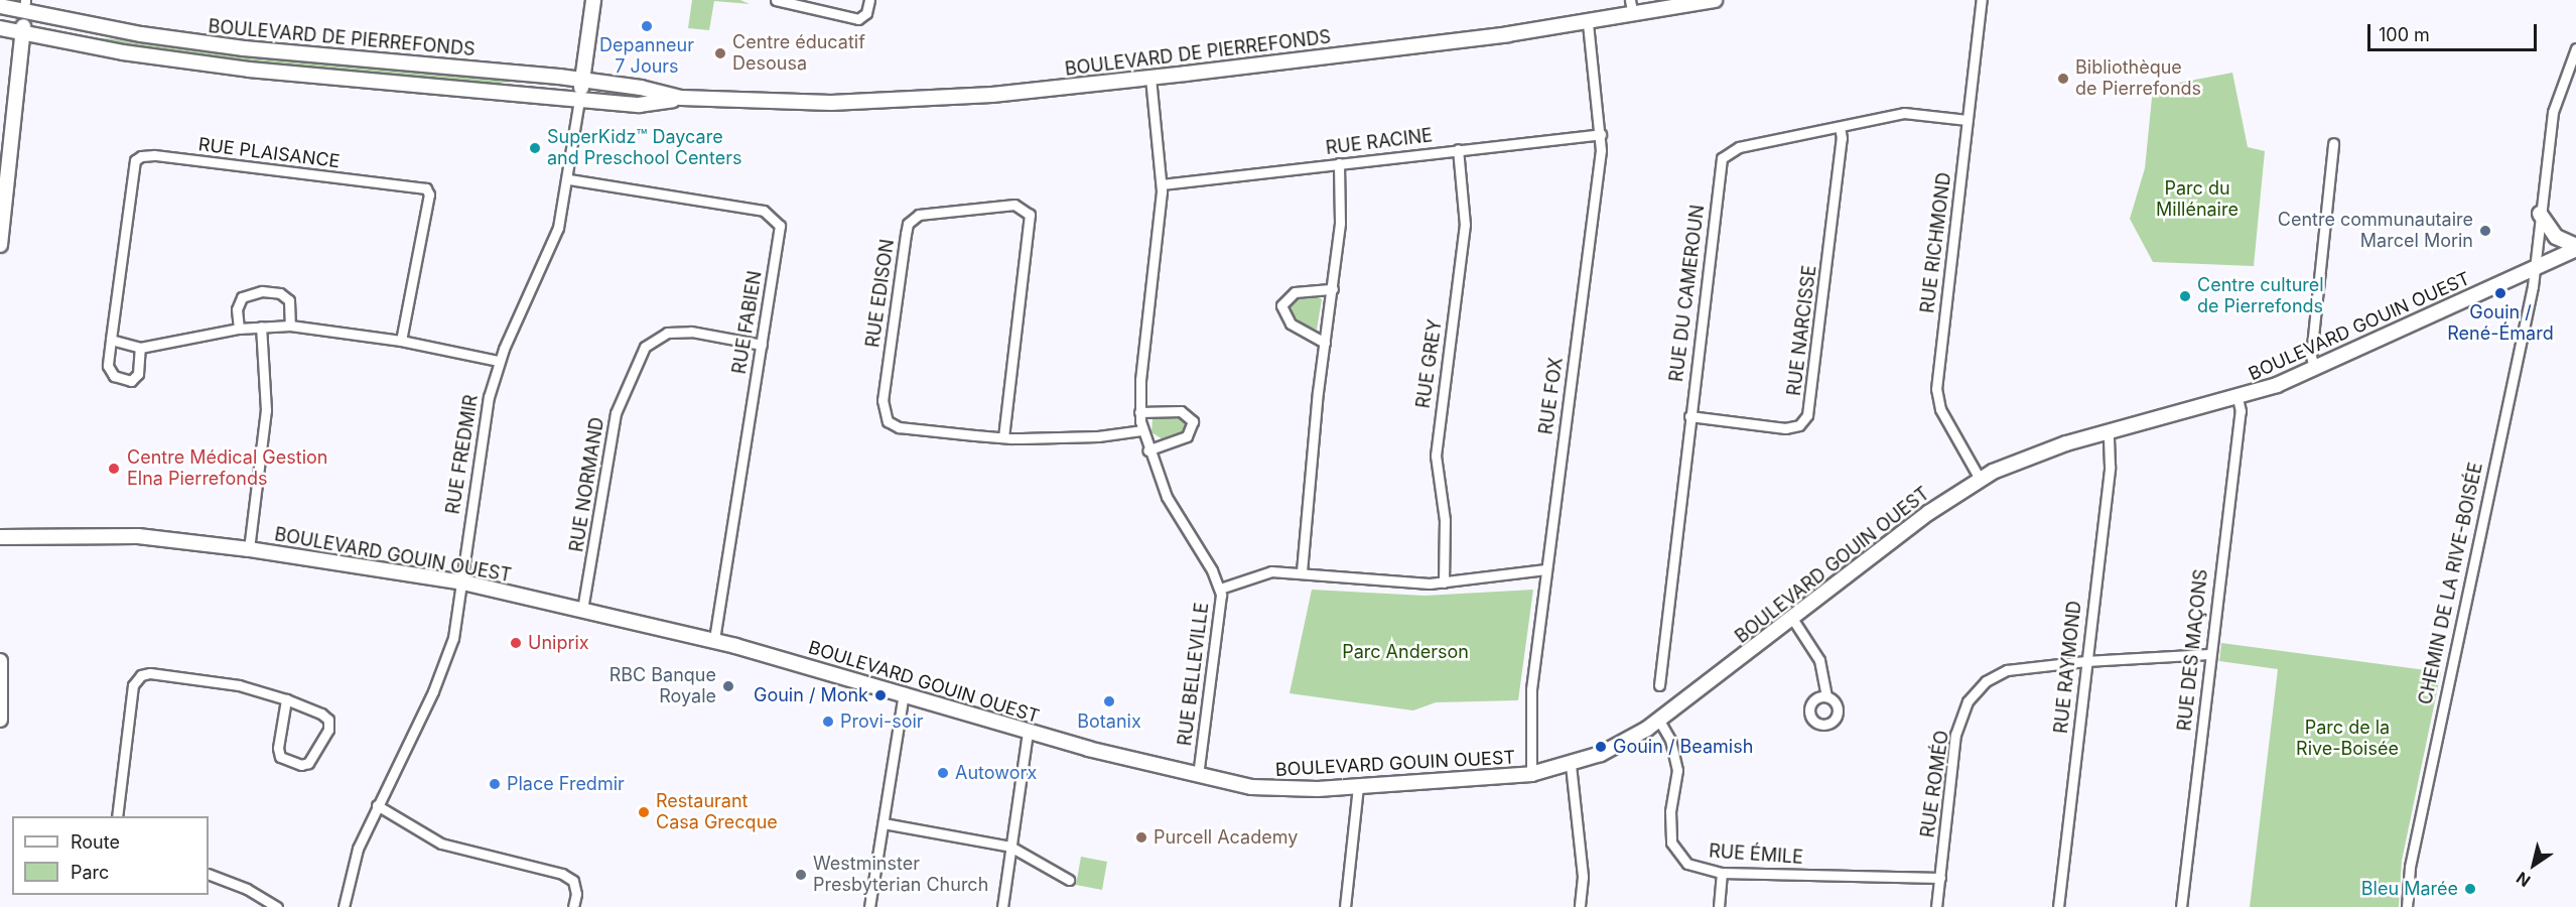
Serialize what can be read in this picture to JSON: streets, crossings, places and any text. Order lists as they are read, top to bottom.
{
  "streets": {
    "street": [
      "BOULEVARD DE PIERREFONDS",
      "RUE RACINE",
      "RUE PLAISANCE",
      "RUE RICHMOND",
      "RUE EDISON",
      "RUE DU CAMEROUN",
      "RUE FABIEN",
      "BOULEVARD GOUIN OUEST",
      "RUE NARCISSE",
      "RUE GREY",
      "RUE FOX",
      "RUE FREDMIR",
      "RUE NORMAND",
      "CHEMIN DE LA RIVE-BOISÉE",
      "RUE DES MAÇONS",
      "RUE RAYMOND",
      "RUE BELLEVILLE",
      "RUE ROMÉO",
      "RUE ÉMILE"
    ]
  },
  "crossings": [
    ["BOULEVARD DE PIERREFONDS", "RUE FOX"],
    ["BOULEVARD DE PIERREFONDS", "RUE FREDMIR"],
    ["BOULEVARD DE PIERREFONDS", "RUE BELLEVILLE"],
    ["RUE RACINE", "RUE GREY"],
    ["RUE RACINE", "RUE FOX"],
    ["RUE RACINE", "RUE BELLEVILLE"],
    ["RUE RICHMOND", "RUE DU CAMEROUN"],
    ["RUE RICHMOND", "BOULEVARD GOUIN OUEST"],
    ["RUE EDISON", "RUE BELLEVILLE"],
    ["RUE DU CAMEROUN", "RUE NARCISSE"],
    ["RUE FABIEN", "BOULEVARD GOUIN OUEST"],
    ["RUE FABIEN", "RUE FREDMIR"],
    ["RUE FABIEN", "RUE NORMAND"],
    ["BOULEVARD GOUIN OUEST", "RUE FOX"],
    ["BOULEVARD GOUIN OUEST", "RUE FREDMIR"],
    ["BOULEVARD GOUIN OUEST", "RUE NORMAND"],
    ["BOULEVARD GOUIN OUEST", "CHEMIN DE LA RIVE-BOISÉE"],
    ["BOULEVARD GOUIN OUEST", "RUE DES MAÇONS"],
    ["BOULEVARD GOUIN OUEST", "RUE RAYMOND"],
    ["BOULEVARD GOUIN OUEST", "RUE BELLEVILLE"],
    ["BOULEVARD GOUIN OUEST", "RUE ÉMILE"],
    ["RUE DES MAÇONS", "RUE ROMÉO"],
    ["RUE RAYMOND", "RUE ROMÉO"],
    ["RUE ROMÉO", "RUE ÉMILE"]
  ],
  "parks": ["Parc du Millénaire", "Parc Anderson", "Parc de la Rive-Boisée"],
  "places": [
    "Depanneur 7 Jours",
    "Centre éducatif Desousa",
    "Bibliothèque de Pierrefonds",
    "SuperKidz™ Daycare and Preschool Centers",
    "Centre communautaire Marcel Morin",
    "Gouin / René-Émard",
    "Centre culturel de Pierrefonds",
    "Centre Médical Gestion Elna Pierrefonds",
    "Uniprix",
    "RBC Banque Royale",
    "Gouin / Monk",
    "Botanix",
    "Provi-soir",
    "Gouin / Beamish",
    "Autoworx",
    "Place Fredmir",
    "Restaurant Casa Grecque",
    "Purcell Academy",
    "Westminster Presbyterian Church",
    "Bleu Marée"
  ],
  "legend": ["Route", "Parc"],
  "scale_bar": "100 m",
  "north": "bottom left"
}
